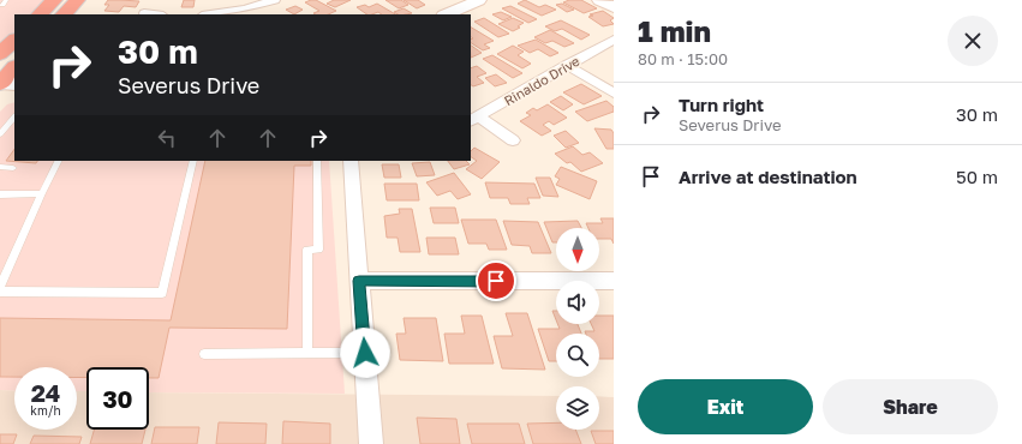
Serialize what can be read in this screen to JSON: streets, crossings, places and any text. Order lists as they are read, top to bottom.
{
  "streets": {
    "street": ["Rinaldo Drive"]
  },
  "north": "bottom",
  "page": {
    "heading": ["1 min", "80 m · 15:00"],
    "turn": ["30 m", "Severus Drive"],
    "list": [
      {
        "name": "Turn right",
        "note": "Severus Drive",
        "value": "30 m"
      },
      {
        "name": "Arrive at destination",
        "value": "50 m"
      }
    ],
    "speed": "24 km/h",
    "limit": "30",
    "buttons": ["Exit", "Share"]
  }
}
